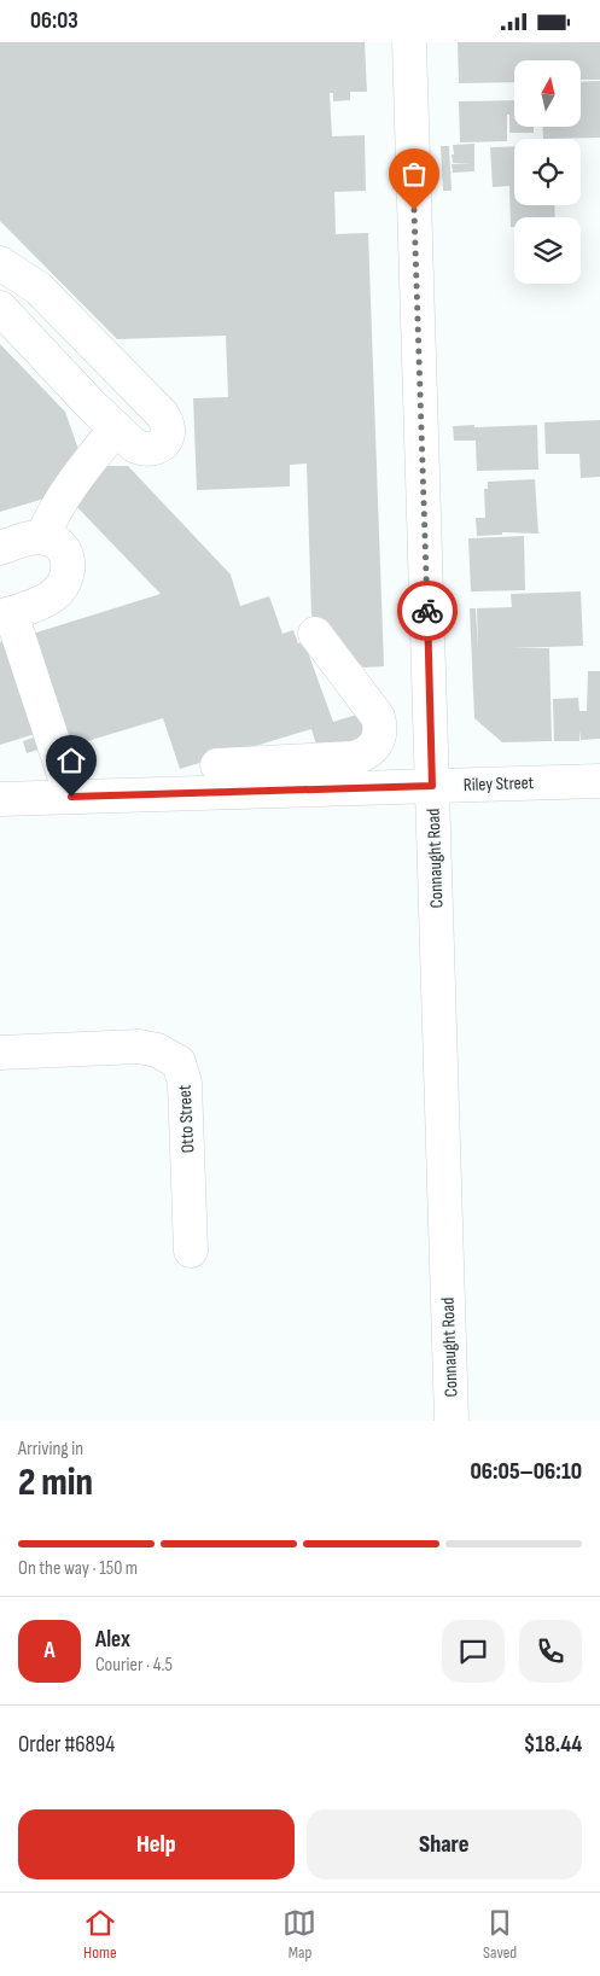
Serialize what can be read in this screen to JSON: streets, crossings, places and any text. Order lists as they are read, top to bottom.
{
  "streets": {
    "street": ["Riley Street", "Connaught Road", "Otto Street"]
  },
  "crossings": [
    ["Riley Street", "Connaught Road"]
  ],
  "north": "top",
  "page": {
    "status": "06:03",
    "heading": ["2 min", "Arriving in", "06:05–06:10"],
    "panel": [
      "Alex",
      "Courier · 4.5",
      "Order #6894",
      "$18.44"
    ],
    "bar": "On the way · 150 m",
    "round": "A",
    "buttons": ["Help", "Share"],
    "tabs": ["Home", "Map", "Saved"]
  }
}
